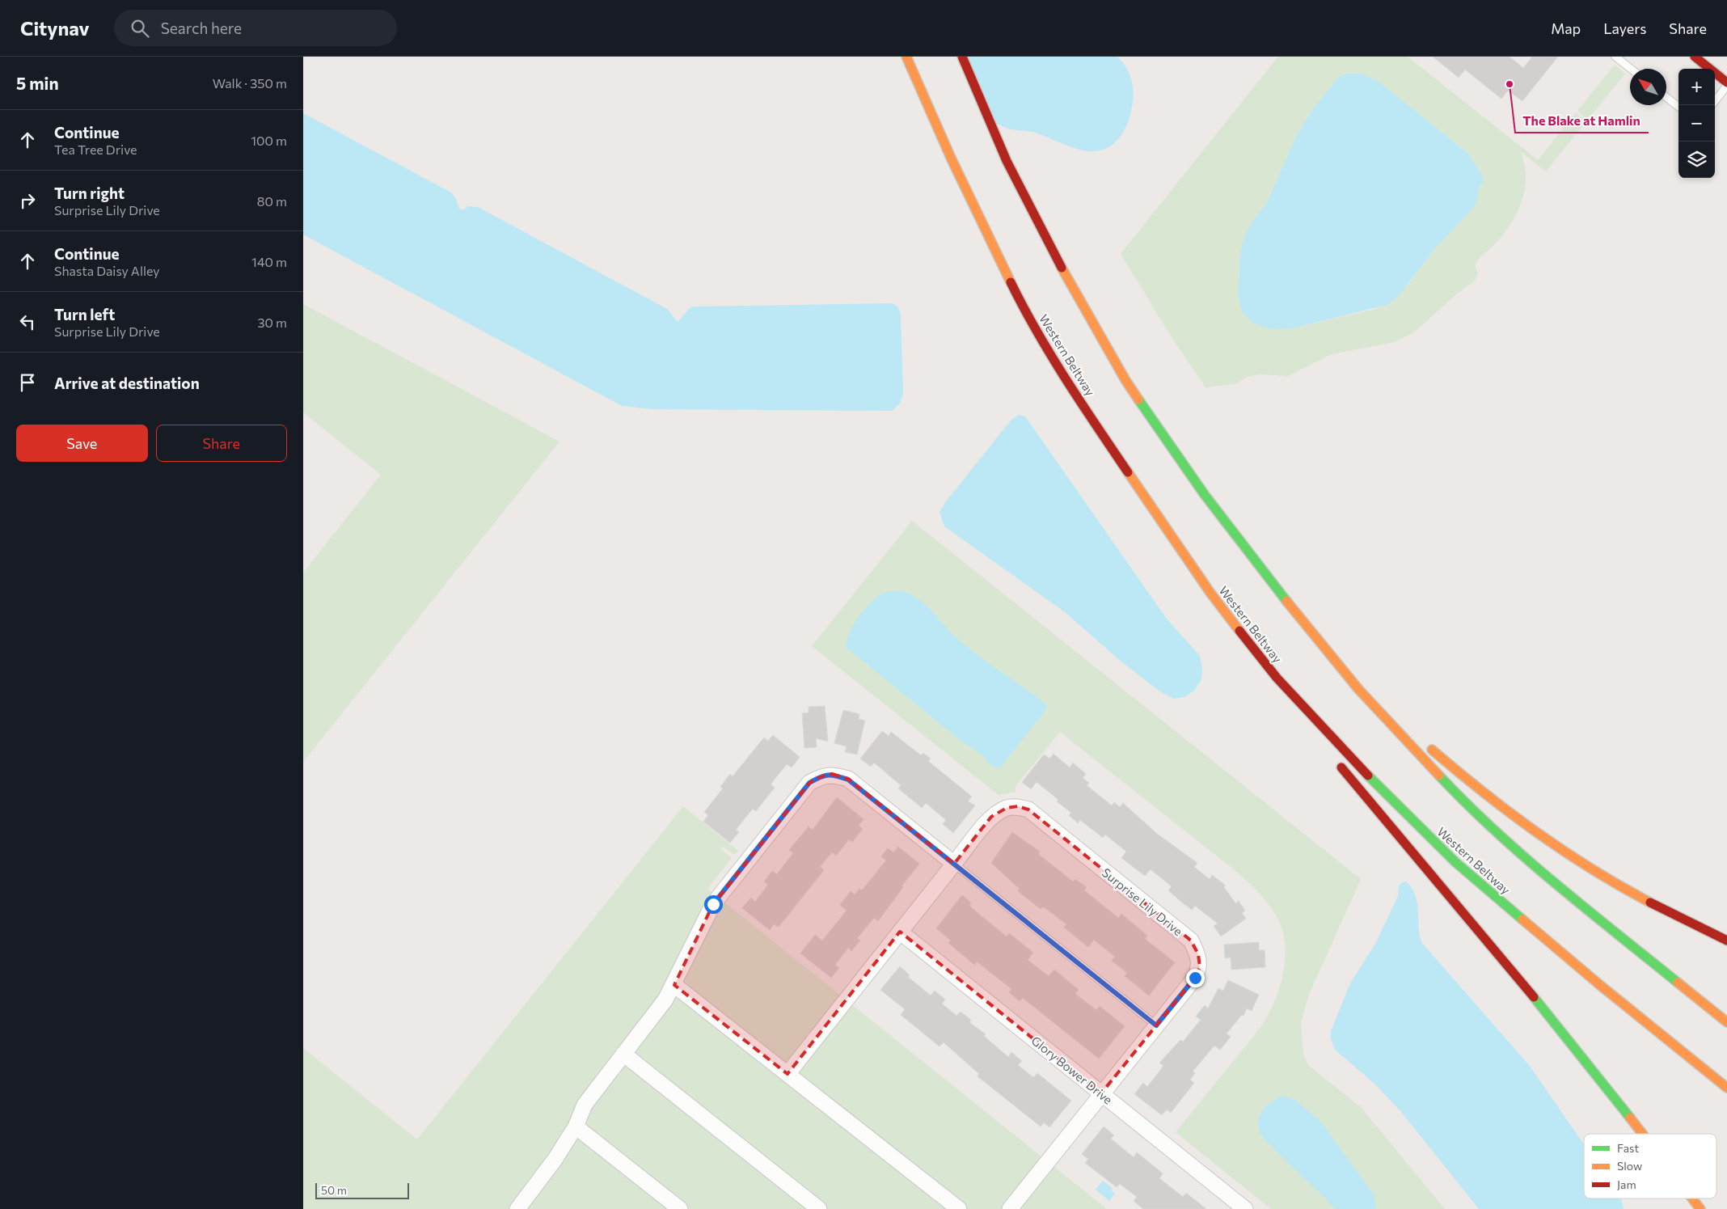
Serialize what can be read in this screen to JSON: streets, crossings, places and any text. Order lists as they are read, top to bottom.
{
  "streets": {
    "main road": ["Western Beltway"],
    "street": ["Surprise Lily Drive", "Glory Bower Drive"]
  },
  "crossings": [
    ["Surprise Lily Drive", "Glory Bower Drive"]
  ],
  "places": ["The Blake at Hamlin"],
  "legend": ["Fast", "Slow", "Jam"],
  "scale_bar": "50 m",
  "north": "top left",
  "page": {
    "header": "Citynav",
    "search": "Search here",
    "nav": ["Map", "Layers", "Share"],
    "heading": ["5 min", "Walk · 350 m"],
    "map_buttons": ["+", "−"],
    "list": [
      ["Continue", "Tea Tree Drive", "100 m"],
      ["Turn right", "Surprise Lily Drive", "80 m"],
      ["Continue", "Shasta Daisy Alley", "140 m"],
      ["Turn left", "Surprise Lily Drive", "30 m"],
      "Arrive at destination"
    ],
    "buttons": ["Save", "Share"],
    "scale": "50 m"
  }
}
